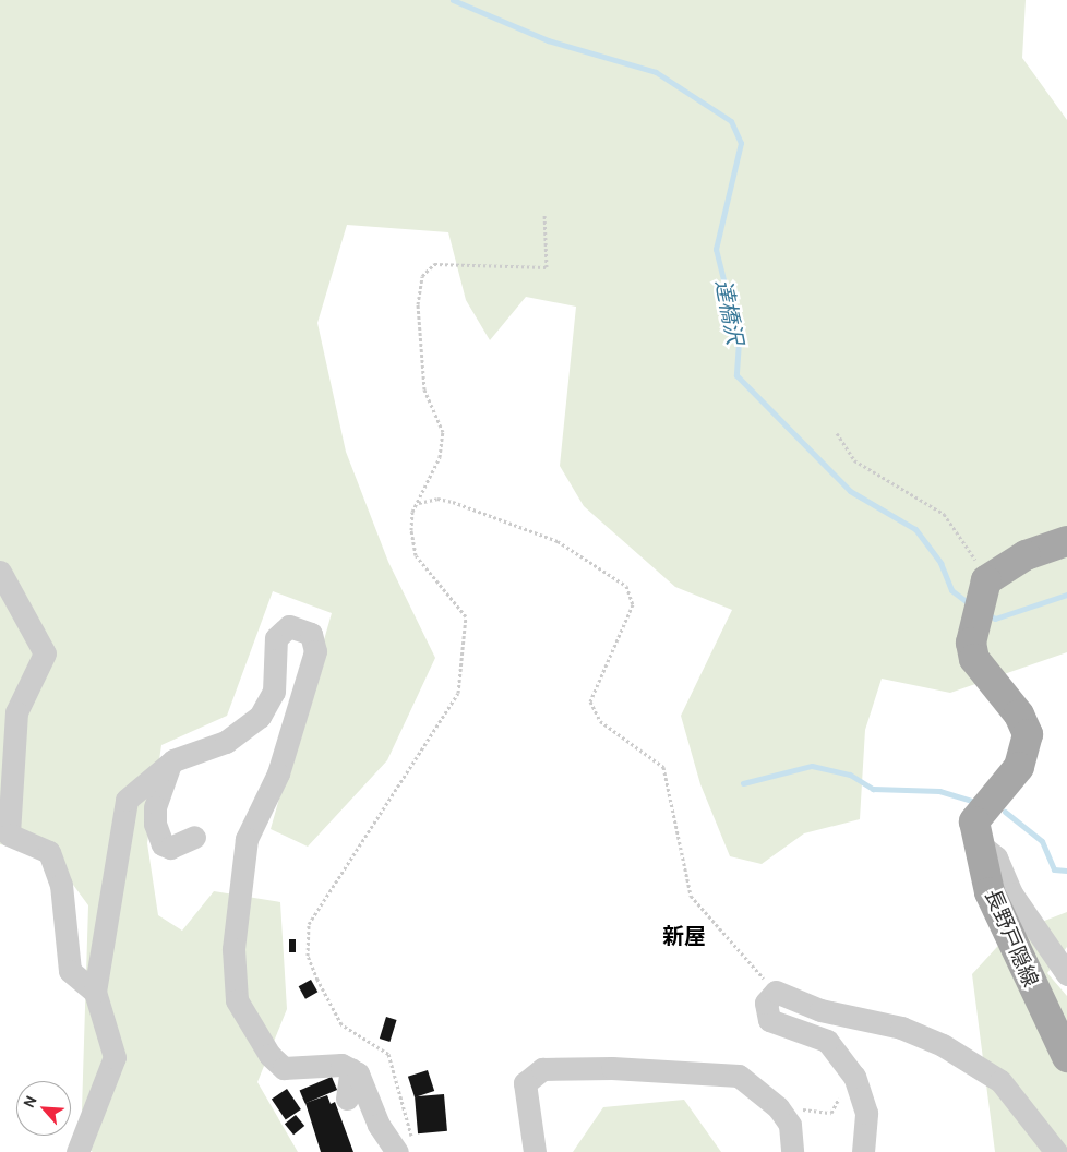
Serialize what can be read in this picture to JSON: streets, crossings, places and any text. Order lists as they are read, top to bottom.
{
  "streets": {
    "main road": ["長野戸隠線"]
  },
  "districts": ["新屋"],
  "water": ["達橋沢"],
  "north": "top left"
}
